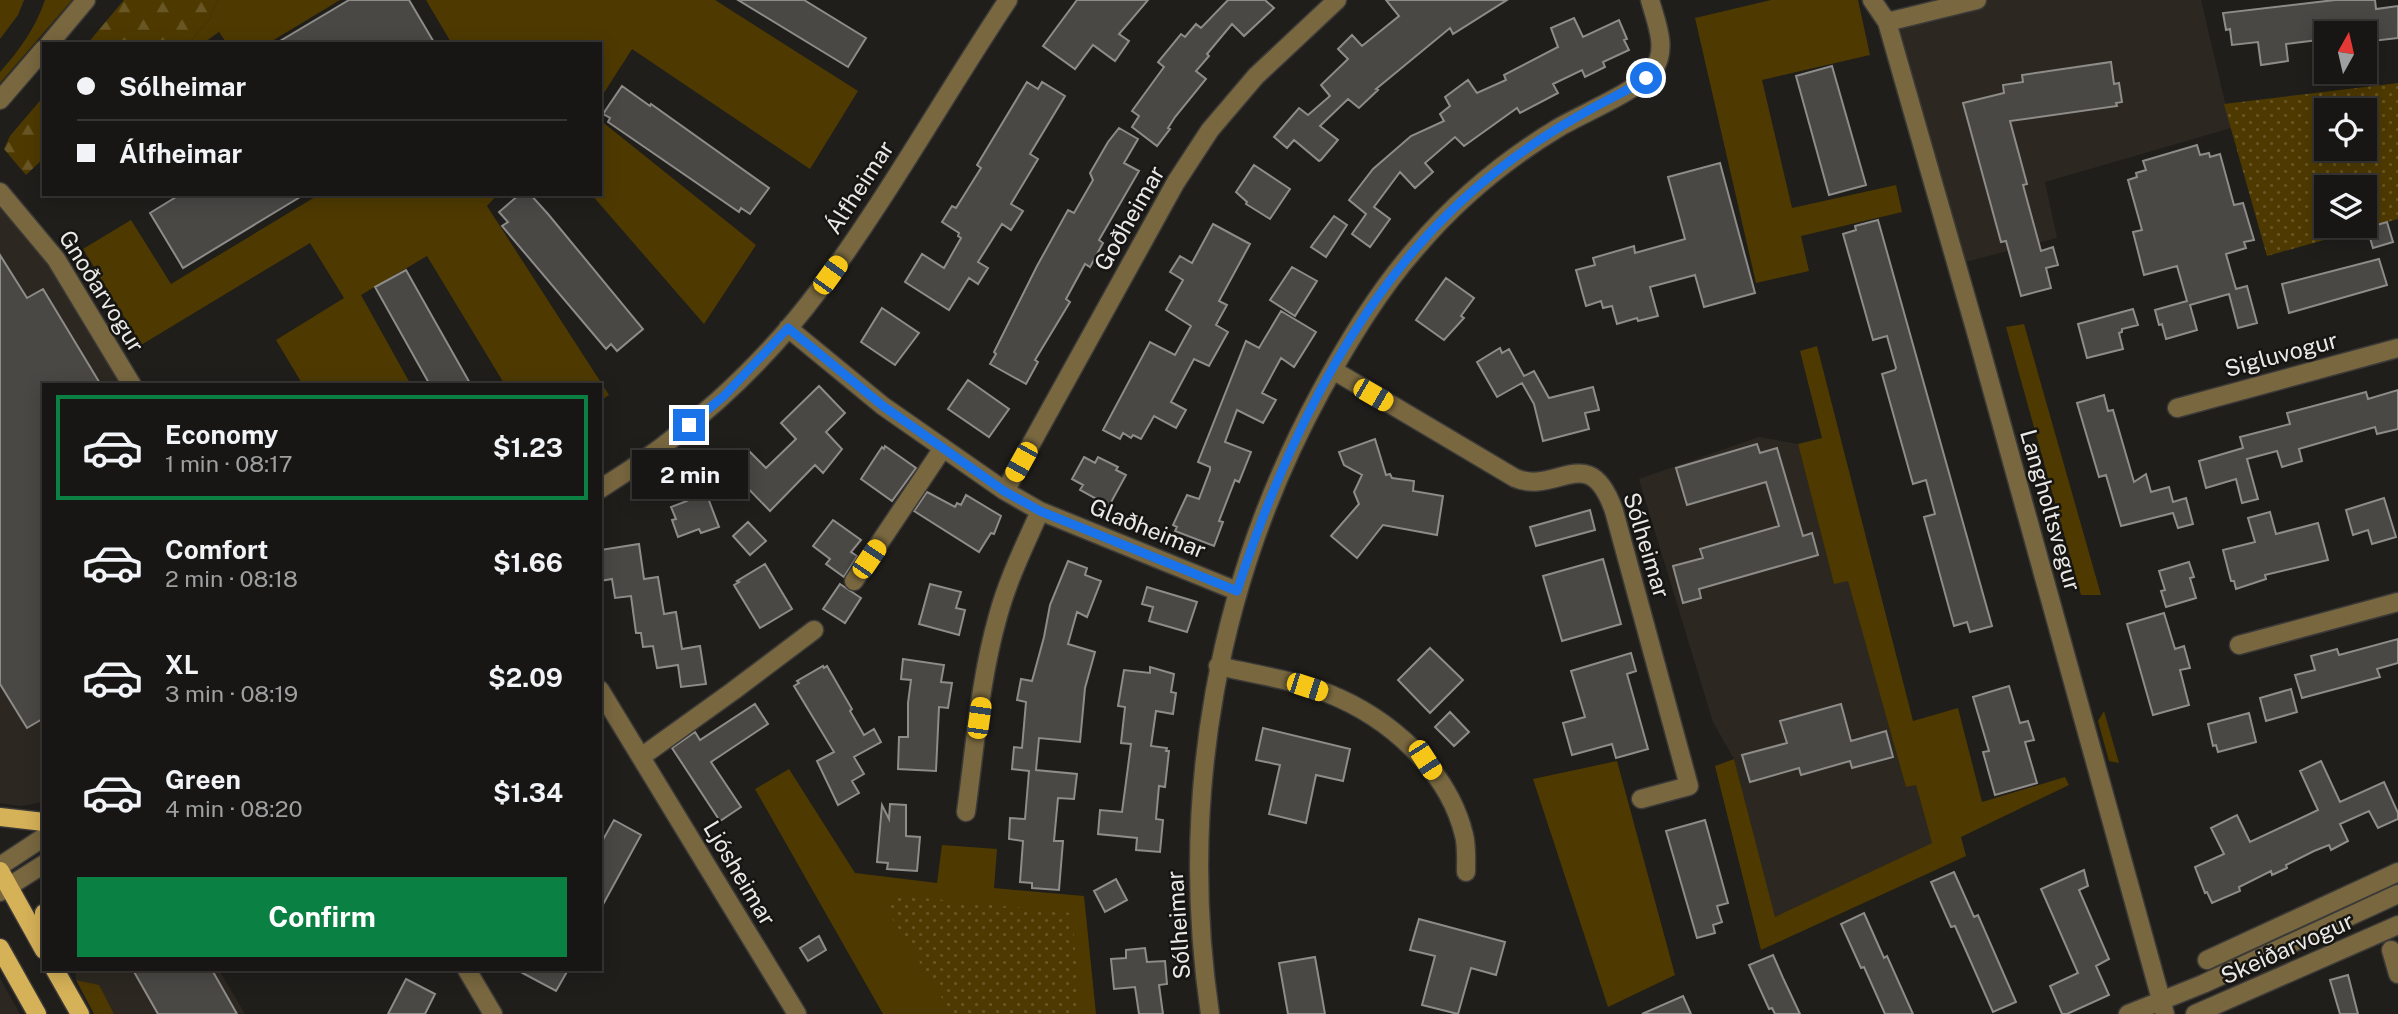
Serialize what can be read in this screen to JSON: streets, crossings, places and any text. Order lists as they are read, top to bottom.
{
  "streets": {
    "street": [
      "Álfheimar",
      "Goðheimar",
      "Gnoðarvogur",
      "Sigluvogur",
      "Langholtsvegur",
      "Glaðheimar",
      "Sólheimar",
      "Ljósheimar",
      "Skeiðarvogur"
    ]
  },
  "crossings": [
    ["Álfheimar", "Glaðheimar"],
    ["Goðheimar", "Glaðheimar"],
    ["Langholtsvegur", "Skeiðarvogur"],
    ["Glaðheimar", "Sólheimar"]
  ],
  "north": "top",
  "page": {
    "banner": ["Sólheimar", "Álfheimar"],
    "list": [
      {
        "name": "Economy",
        "note": "1 min · 08:17",
        "value": "$1.23"
      },
      {
        "name": "Comfort",
        "note": "2 min · 08:18",
        "value": "$1.66"
      },
      {
        "name": "XL",
        "note": "3 min · 08:19",
        "value": "$2.09"
      },
      {
        "name": "Green",
        "note": "4 min · 08:20",
        "value": "$1.34"
      }
    ],
    "bubble": "2 min",
    "buttons": "Confirm"
  }
}
